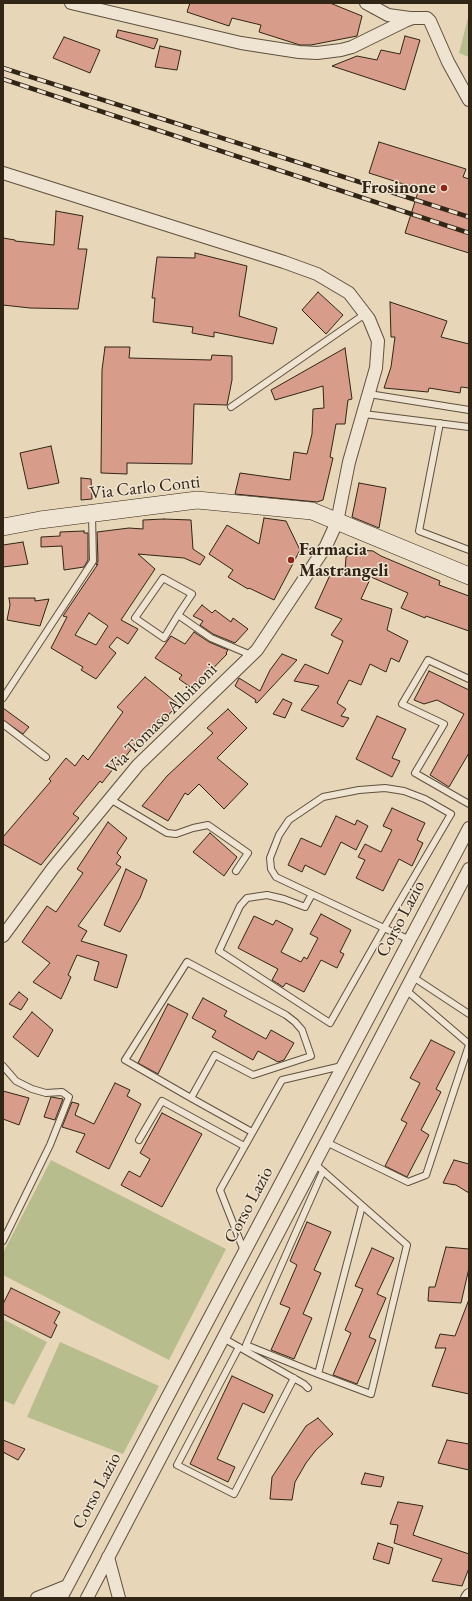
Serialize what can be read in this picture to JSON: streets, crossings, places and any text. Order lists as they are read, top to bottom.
{
  "streets": {
    "street": ["Via Carlo Conti", "Via Tomaso Albinoni", "Corso Lazio"]
  },
  "crossings": [
    ["Via Carlo Conti", "Via Tomaso Albinoni"]
  ],
  "places": ["Frosinone", "Farmacia Mastrangeli"]
}
